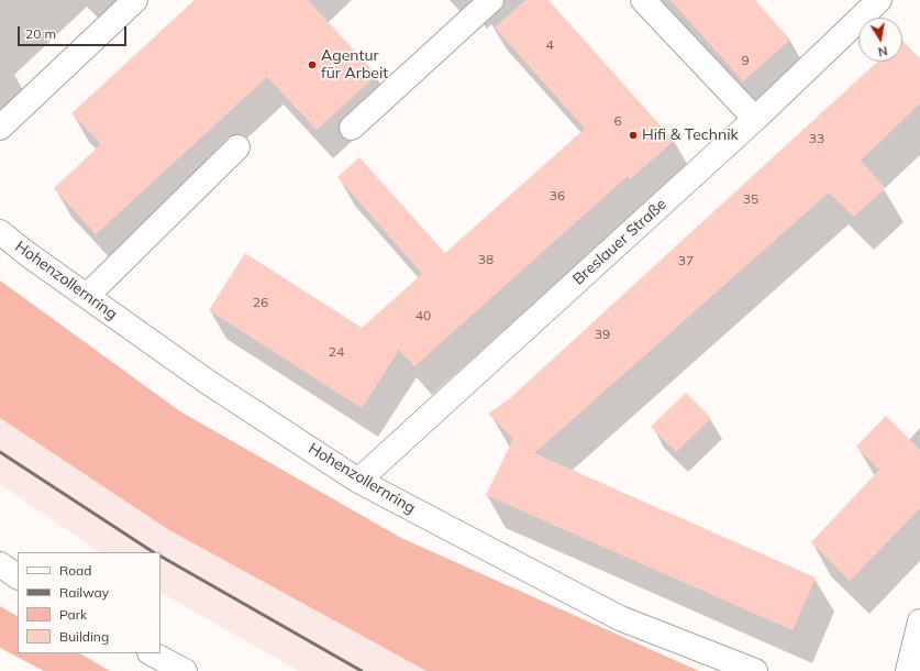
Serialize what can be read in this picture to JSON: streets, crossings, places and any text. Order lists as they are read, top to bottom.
{
  "streets": {
    "main road": ["Breslauer Straße", "Hohenzollernring"]
  },
  "crossings": [
    ["Breslauer Straße", "Hohenzollernring"]
  ],
  "places": ["Agentur für Arbeit", "Hifi & Technik"],
  "house_numbers": [
    "4",
    "9",
    "6",
    "33",
    "36",
    "35",
    "38",
    "37",
    "26",
    "40",
    "39",
    "24"
  ],
  "legend": [
    "Road",
    "Railway",
    "Park",
    "Building"
  ],
  "scale_bar": "20 m",
  "north": "bottom"
}
